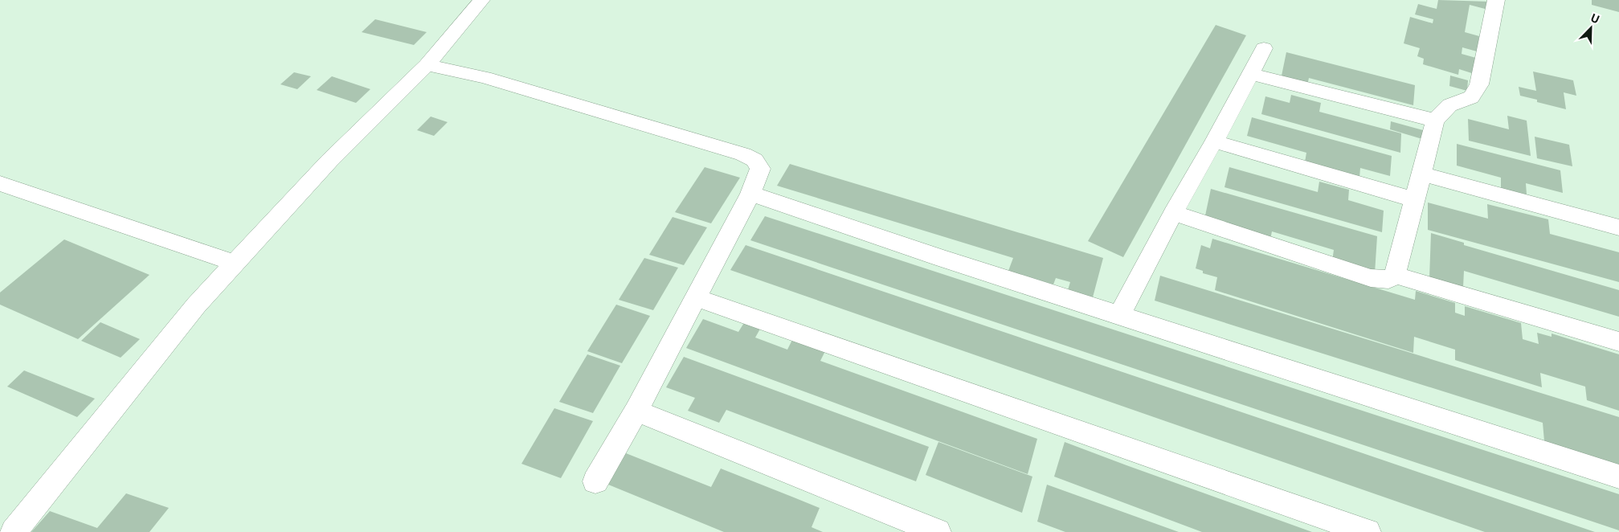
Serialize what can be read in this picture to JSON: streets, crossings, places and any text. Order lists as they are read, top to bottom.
{
  "north": "top right"
}
